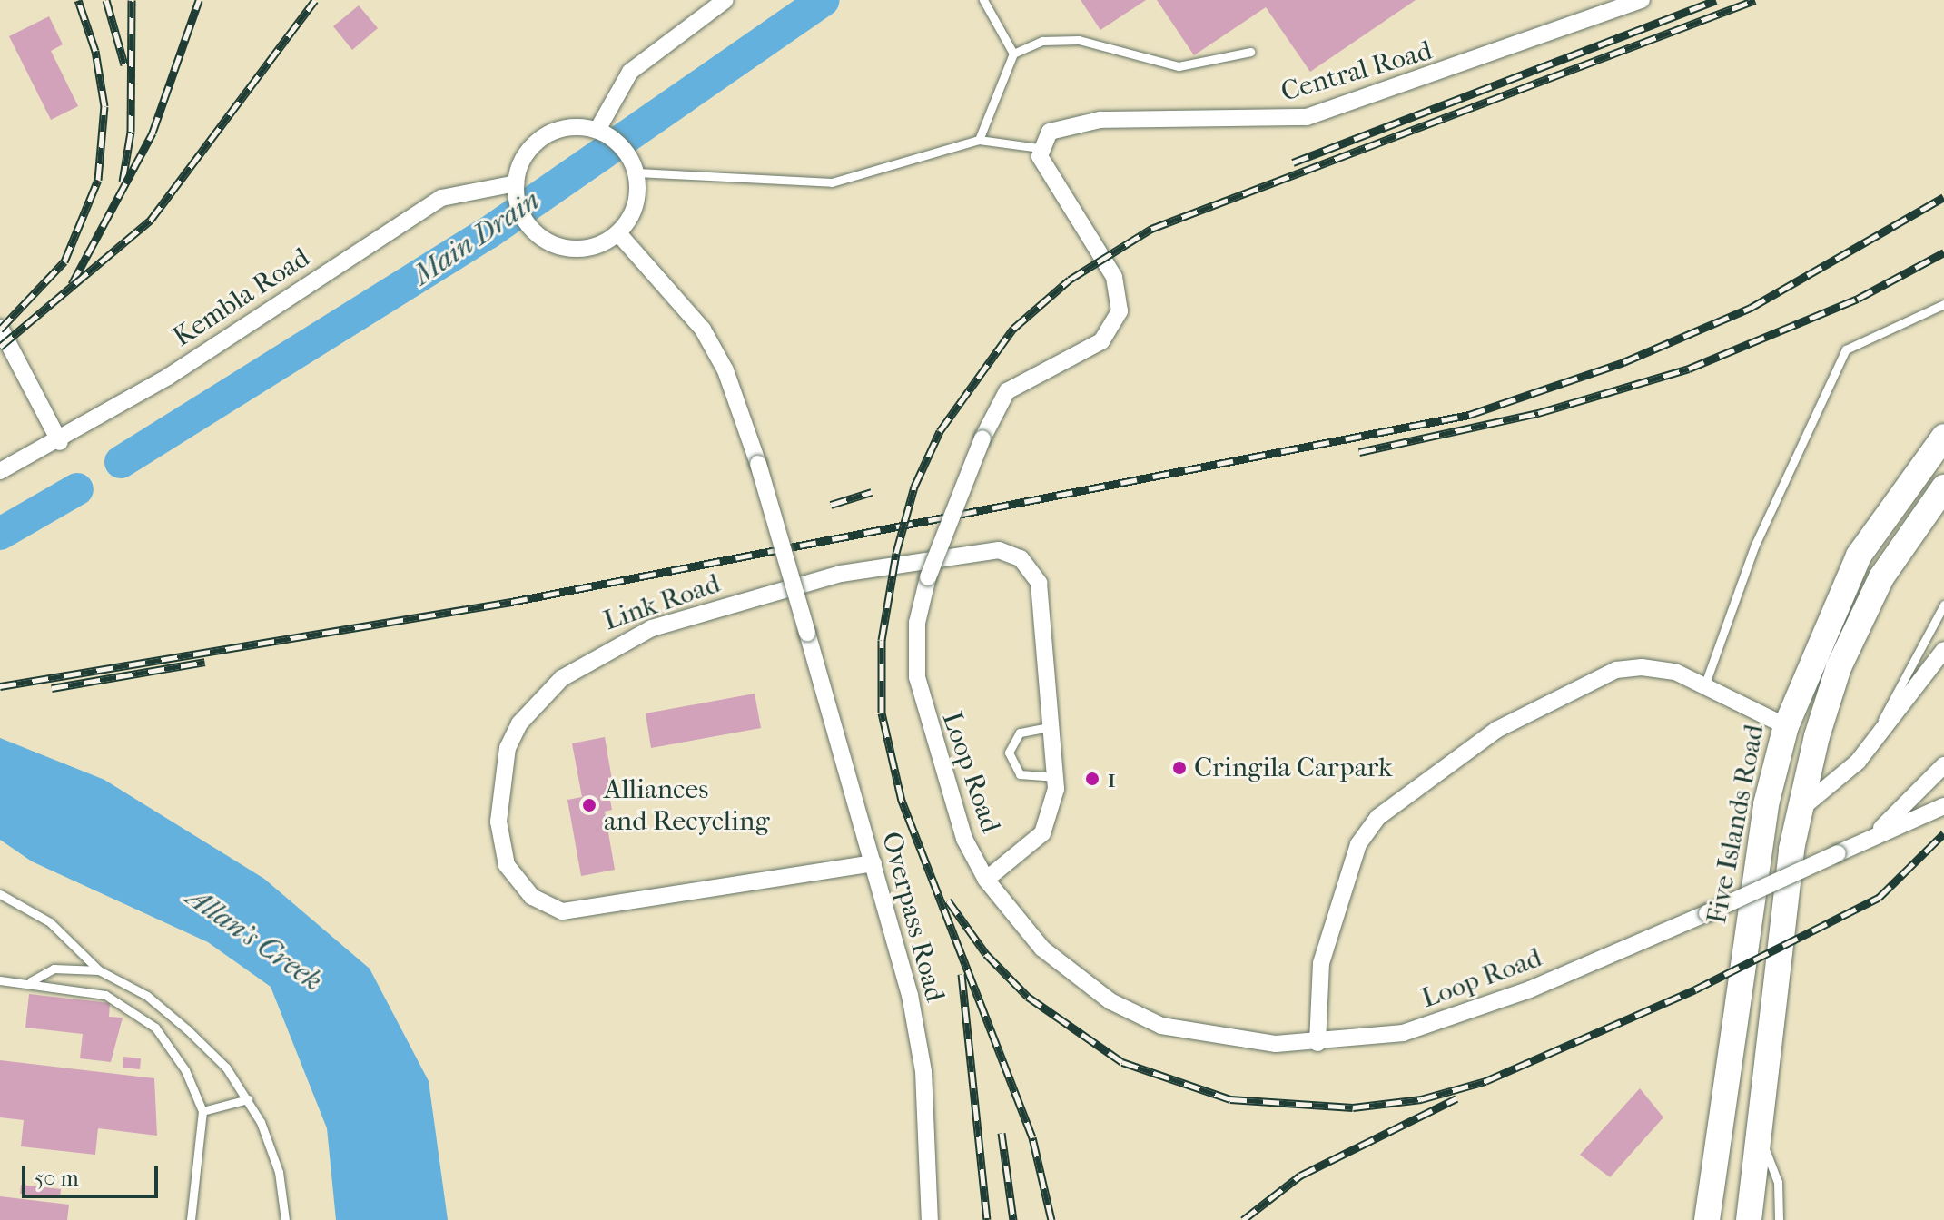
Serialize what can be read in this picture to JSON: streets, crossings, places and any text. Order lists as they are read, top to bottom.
{
  "streets": {
    "main road": ["Five Islands Road"],
    "street": [
      "Central Road",
      "Kembla Road",
      "Link Road",
      "Loop Road",
      "Overpass Road"
    ]
  },
  "crossings": [
    ["Central Road", "Loop Road"],
    ["Kembla Road", "Overpass Road"],
    ["Link Road", "Loop Road"],
    ["Link Road", "Overpass Road"]
  ],
  "water": ["Main Drain", "Allan's Creek"],
  "places": ["Cringila Carpark", "1", "Alliances and Recycling"],
  "scale_bar": "50 m"
}
